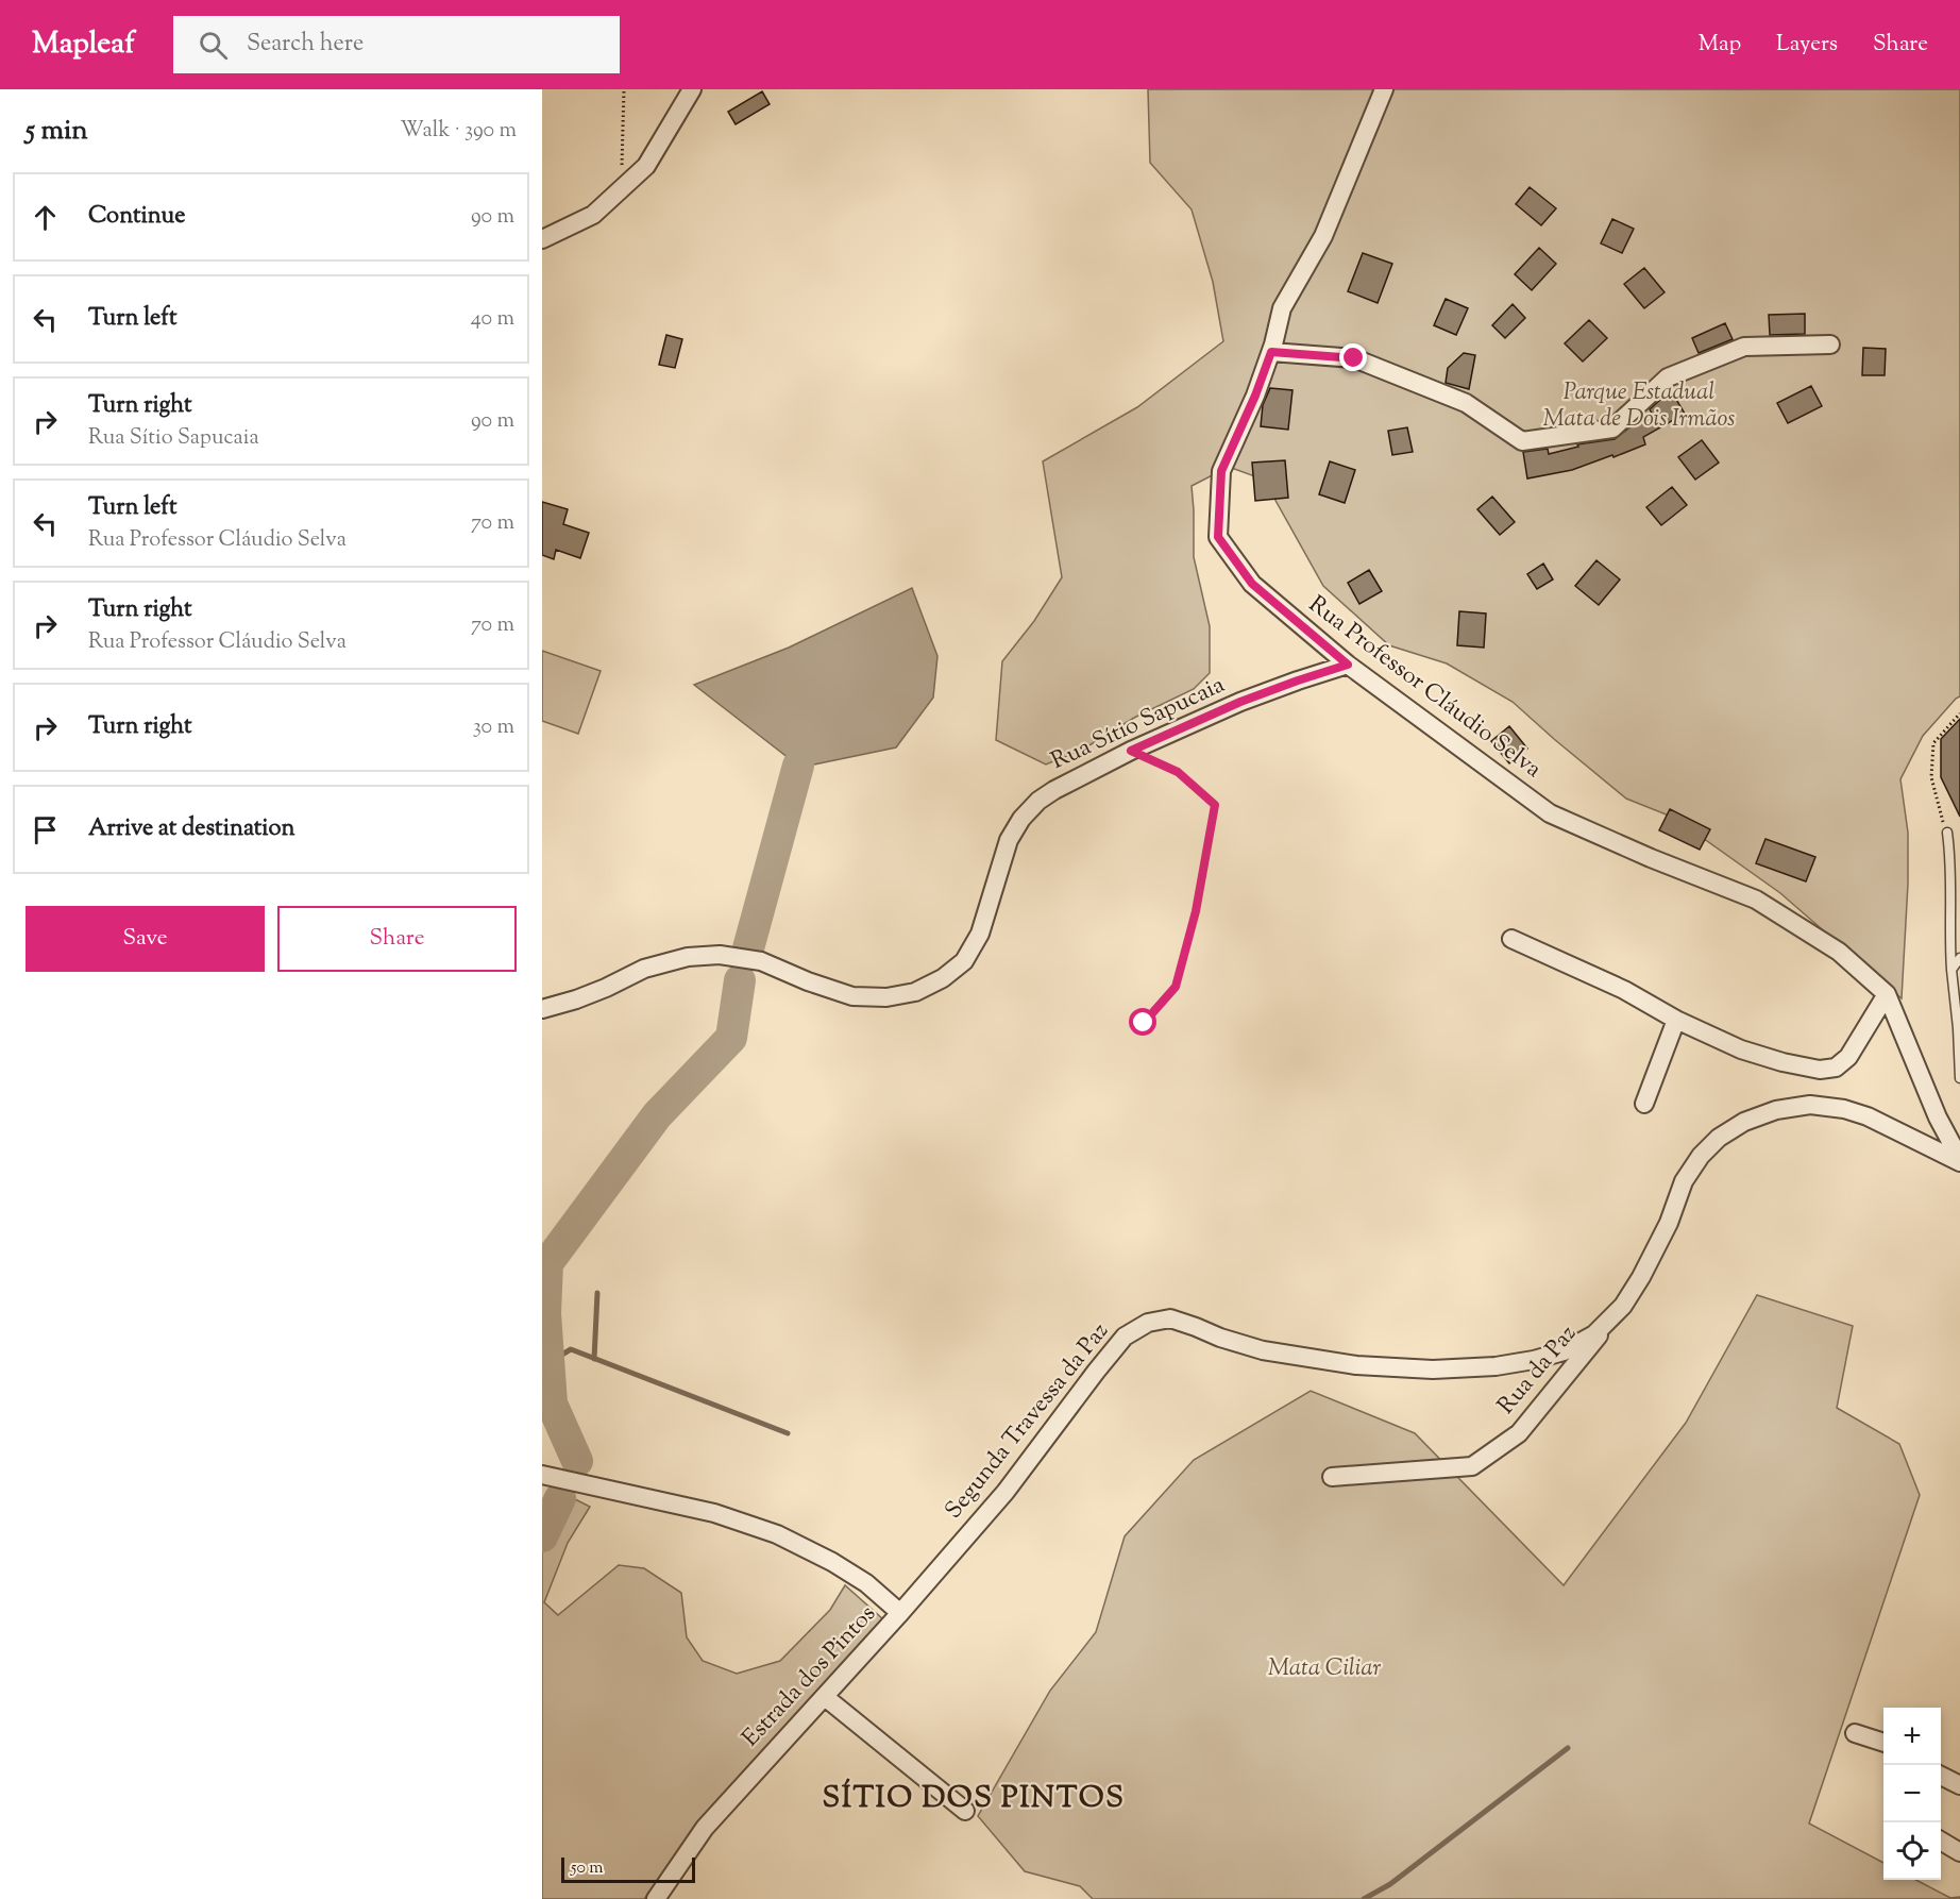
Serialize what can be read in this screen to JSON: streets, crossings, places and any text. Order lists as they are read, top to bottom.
{
  "streets": {
    "street": [
      "Rua Professor Cláudio Selva",
      "Rua Sítio Sapucaia",
      "Rua da Paz",
      "Segunda Travessa da Paz",
      "Estrada dos Pintos"
    ]
  },
  "crossings": [
    ["Rua Professor Cláudio Selva", "Rua Sítio Sapucaia"],
    ["Rua Professor Cláudio Selva", "Segunda Travessa da Paz"],
    ["Rua da Paz", "Segunda Travessa da Paz"],
    ["Segunda Travessa da Paz", "Estrada dos Pintos"]
  ],
  "districts": ["SÍTIO DOS PINTOS"],
  "parks": ["Parque Estadual Mata de Dois Irmãos", "Mata Ciliar"],
  "scale_bar": "50 m",
  "page": {
    "header": "Mapleaf",
    "search": "Search here",
    "nav": ["Map", "Layers", "Share"],
    "heading": ["5 min", "Walk · 390 m"],
    "list": [
      ["Continue", "90 m"],
      ["Turn left", "40 m"],
      ["Turn right", "Rua Sítio Sapucaia", "90 m"],
      ["Turn left", "Rua Professor Cláudio Selva", "70 m"],
      ["Turn right", "Rua Professor Cláudio Selva", "70 m"],
      ["Turn right", "30 m"],
      "Arrive at destination"
    ],
    "buttons": ["Save", "Share"],
    "map_buttons": ["+", "−"],
    "scale": "50 m"
  }
}
